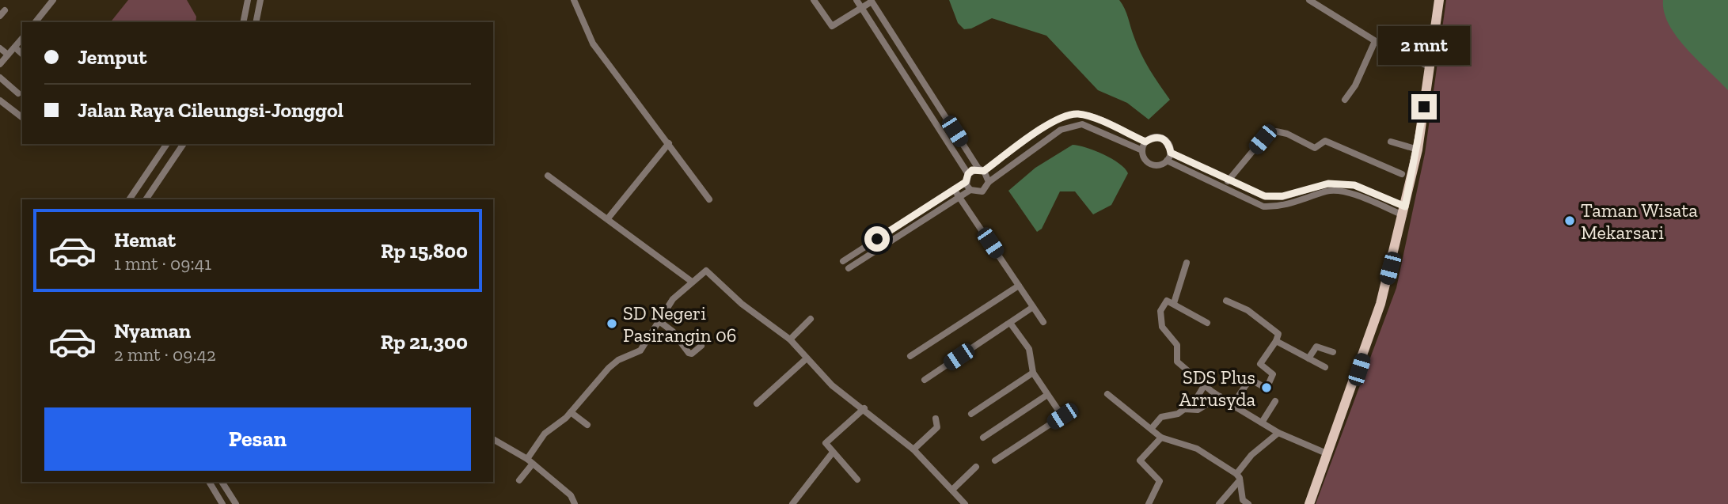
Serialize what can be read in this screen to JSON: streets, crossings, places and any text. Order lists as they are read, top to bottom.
{
  "places": ["Taman Wisata Mekarsari", "SD Negeri Pasirangin 06", "SDS Plus Arrusyda"],
  "page": {
    "banner": ["Jemput", "Jalan Raya Cileungsi-Jonggol"],
    "bubble": "2 mnt",
    "list": [
      {
        "name": "Hemat",
        "note": "1 mnt · 09:41",
        "value": "Rp 15,800"
      },
      {
        "name": "Nyaman",
        "note": "2 mnt · 09:42",
        "value": "Rp 21,300"
      }
    ],
    "buttons": "Pesan"
  }
}
